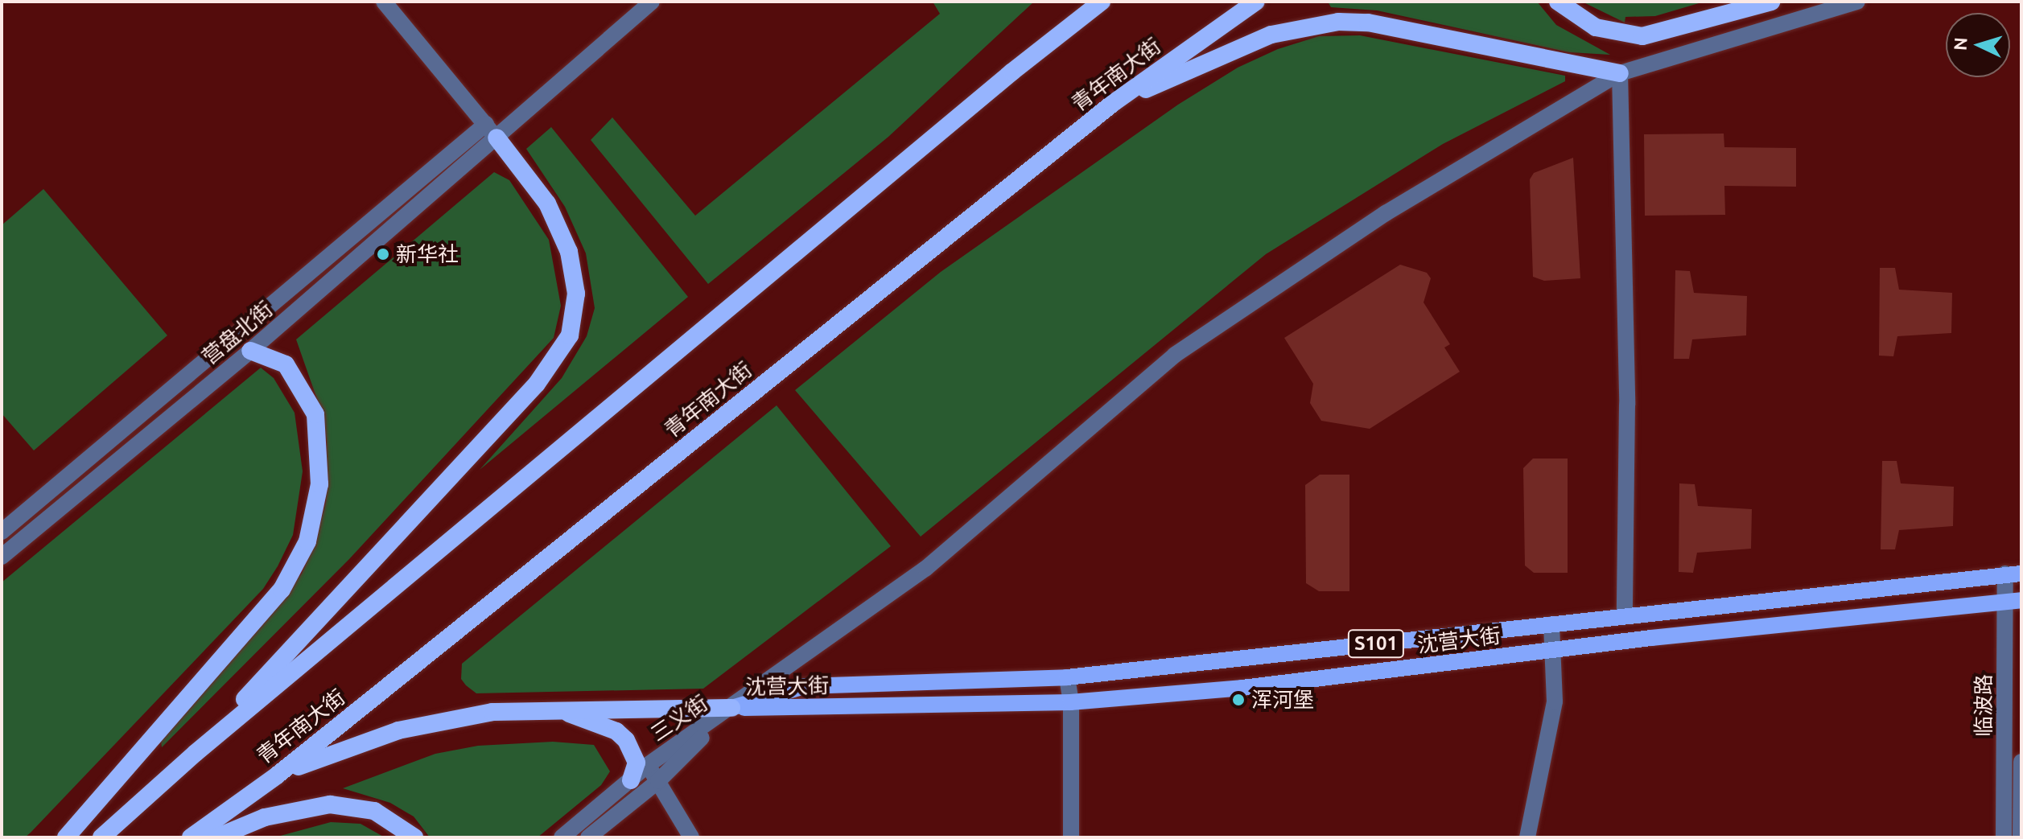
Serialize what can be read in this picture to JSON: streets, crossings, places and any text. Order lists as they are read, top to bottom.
{
  "streets": {
    "highway": ["青年南大街"],
    "main road": ["沈营大街", "S101"],
    "street": ["营盘北街", "临波路", "三义街"]
  },
  "crossings": [
    ["沈营大街", "临波路"],
    ["沈营大街", "三义街"]
  ],
  "places": ["新华社", "浑河堡"],
  "north": "left"
}
